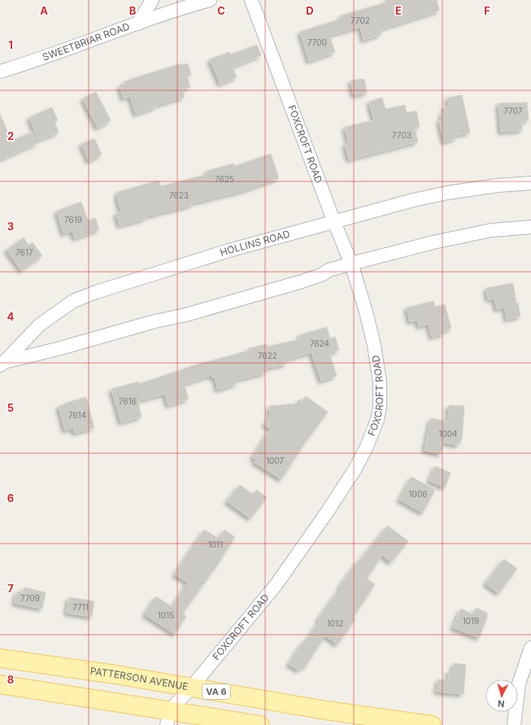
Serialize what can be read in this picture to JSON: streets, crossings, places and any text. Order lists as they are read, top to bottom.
{
  "streets": {
    "main road": ["PATTERSON AVENUE", "VA 6"],
    "street": ["SWEETBRIAR ROAD", "FOXCROFT ROAD", "HOLLINS ROAD"]
  },
  "crossings": [
    ["FOXCROFT ROAD", "HOLLINS ROAD"],
    ["FOXCROFT ROAD", "PATTERSON AVENUE"]
  ],
  "house_numbers": [
    "7702",
    "7700",
    "7707",
    "7703",
    "7625",
    "7623",
    "7619",
    "7617",
    "7624",
    "7622",
    "7616",
    "7614",
    "1004",
    "1007",
    "1006",
    "1011",
    "7709",
    "7711",
    "1015",
    "1019",
    "1012"
  ],
  "north": "bottom",
  "grid": {
    "columns": [
      "A",
      "B",
      "C",
      "D",
      "E",
      "F"
    ],
    "rows": [
      "1",
      "2",
      "3",
      "4",
      "5",
      "6",
      "7",
      "8"
    ]
  }
}
